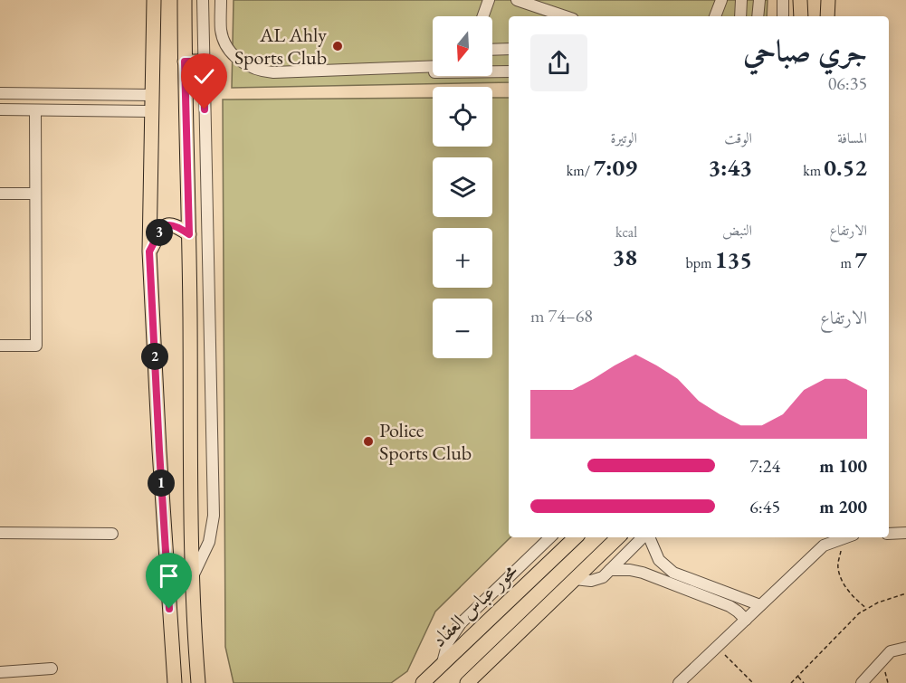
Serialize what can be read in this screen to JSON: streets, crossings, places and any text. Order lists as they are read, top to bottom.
{
  "streets": {
    "main road": ["محور عباس العقاد"]
  },
  "places": ["AL Ahly Sports Club", "Police Sports Club"],
  "north": "bottom",
  "page": {
    "map_buttons": ["+", "−"],
    "heading": ["جري صباحي", "06:35"],
    "stats": [
      ["المسافة", "0.52 km"],
      ["الوقت", "3:43"],
      ["الوتيرة", "7:09 /km"],
      ["الارتفاع", "7 m"],
      ["النبض", "135 bpm"],
      ["kcal", "38"]
    ],
    "pins": ["3", "2", "1"],
    "chart": ["الارتفاع", "68–74 m"],
    "list": [
      {
        "name": "100 m",
        "note": "7:24"
      },
      {
        "name": "200 m",
        "note": "6:45"
      }
    ]
  }
}
